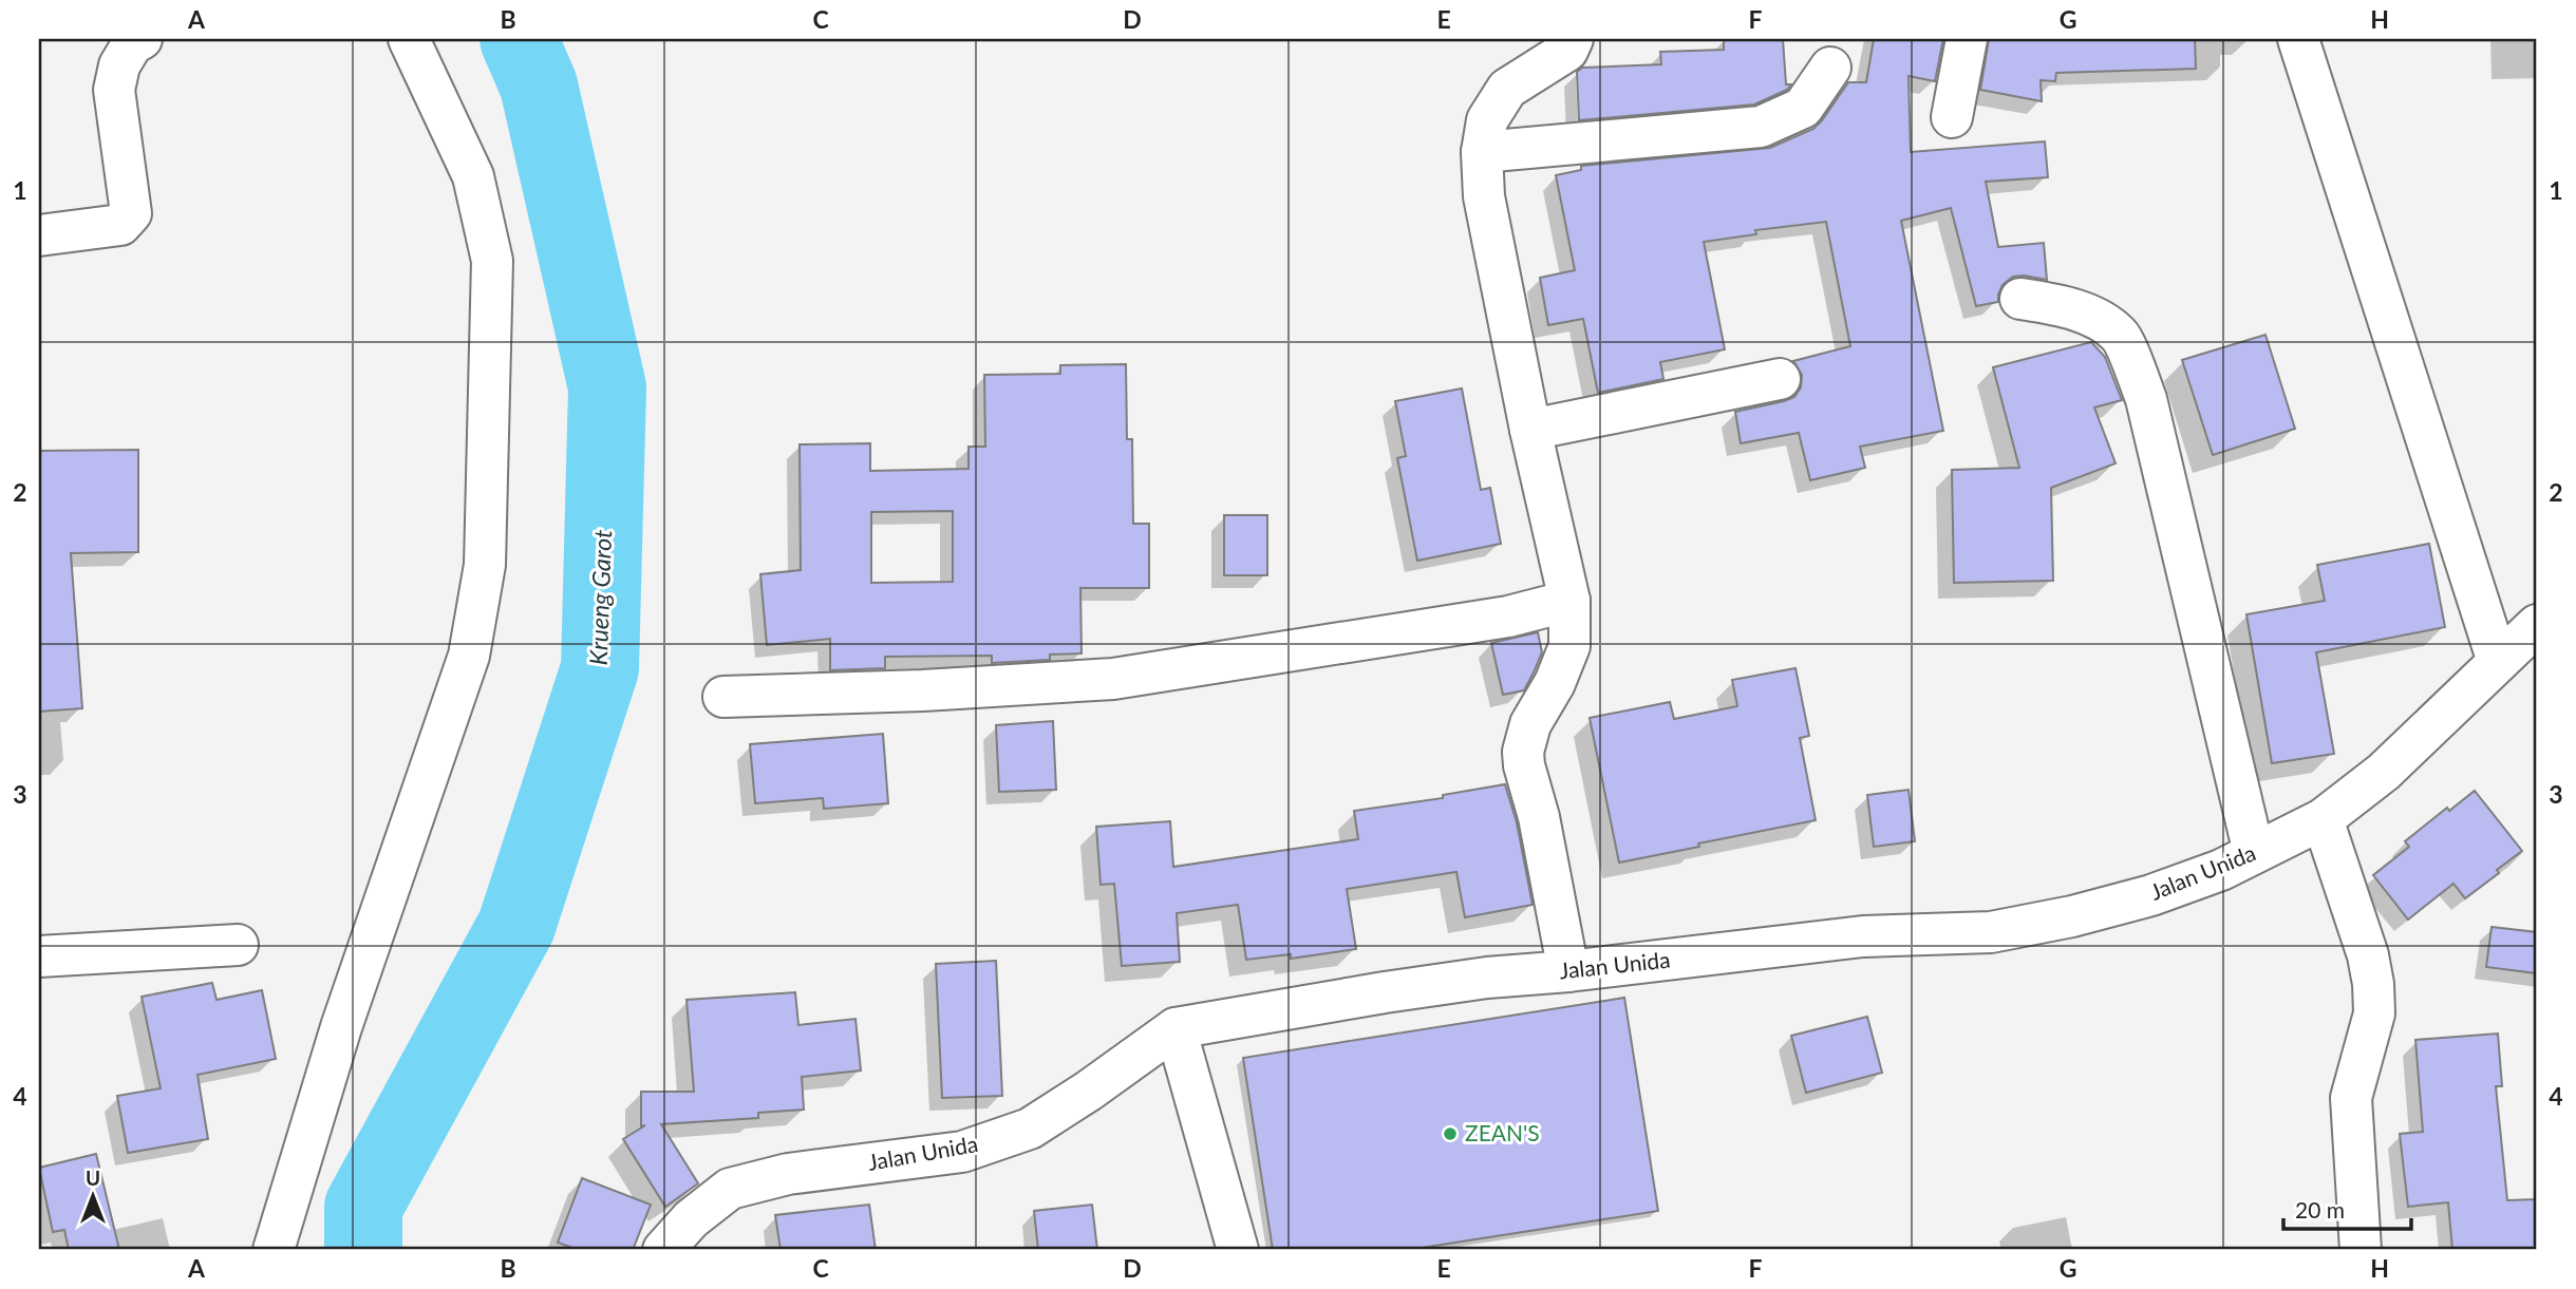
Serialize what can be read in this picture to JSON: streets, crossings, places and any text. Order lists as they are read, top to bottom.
{
  "streets": {
    "street": ["Jalan Unida"]
  },
  "water": ["Krueng Garot"],
  "places": ["ZEAN'S"],
  "scale_bar": "20 m",
  "north": "top",
  "grid": {
    "columns": [
      "A",
      "B",
      "C",
      "D",
      "E",
      "F",
      "G",
      "H"
    ],
    "rows": [
      "1",
      "2",
      "3",
      "4"
    ]
  }
}
